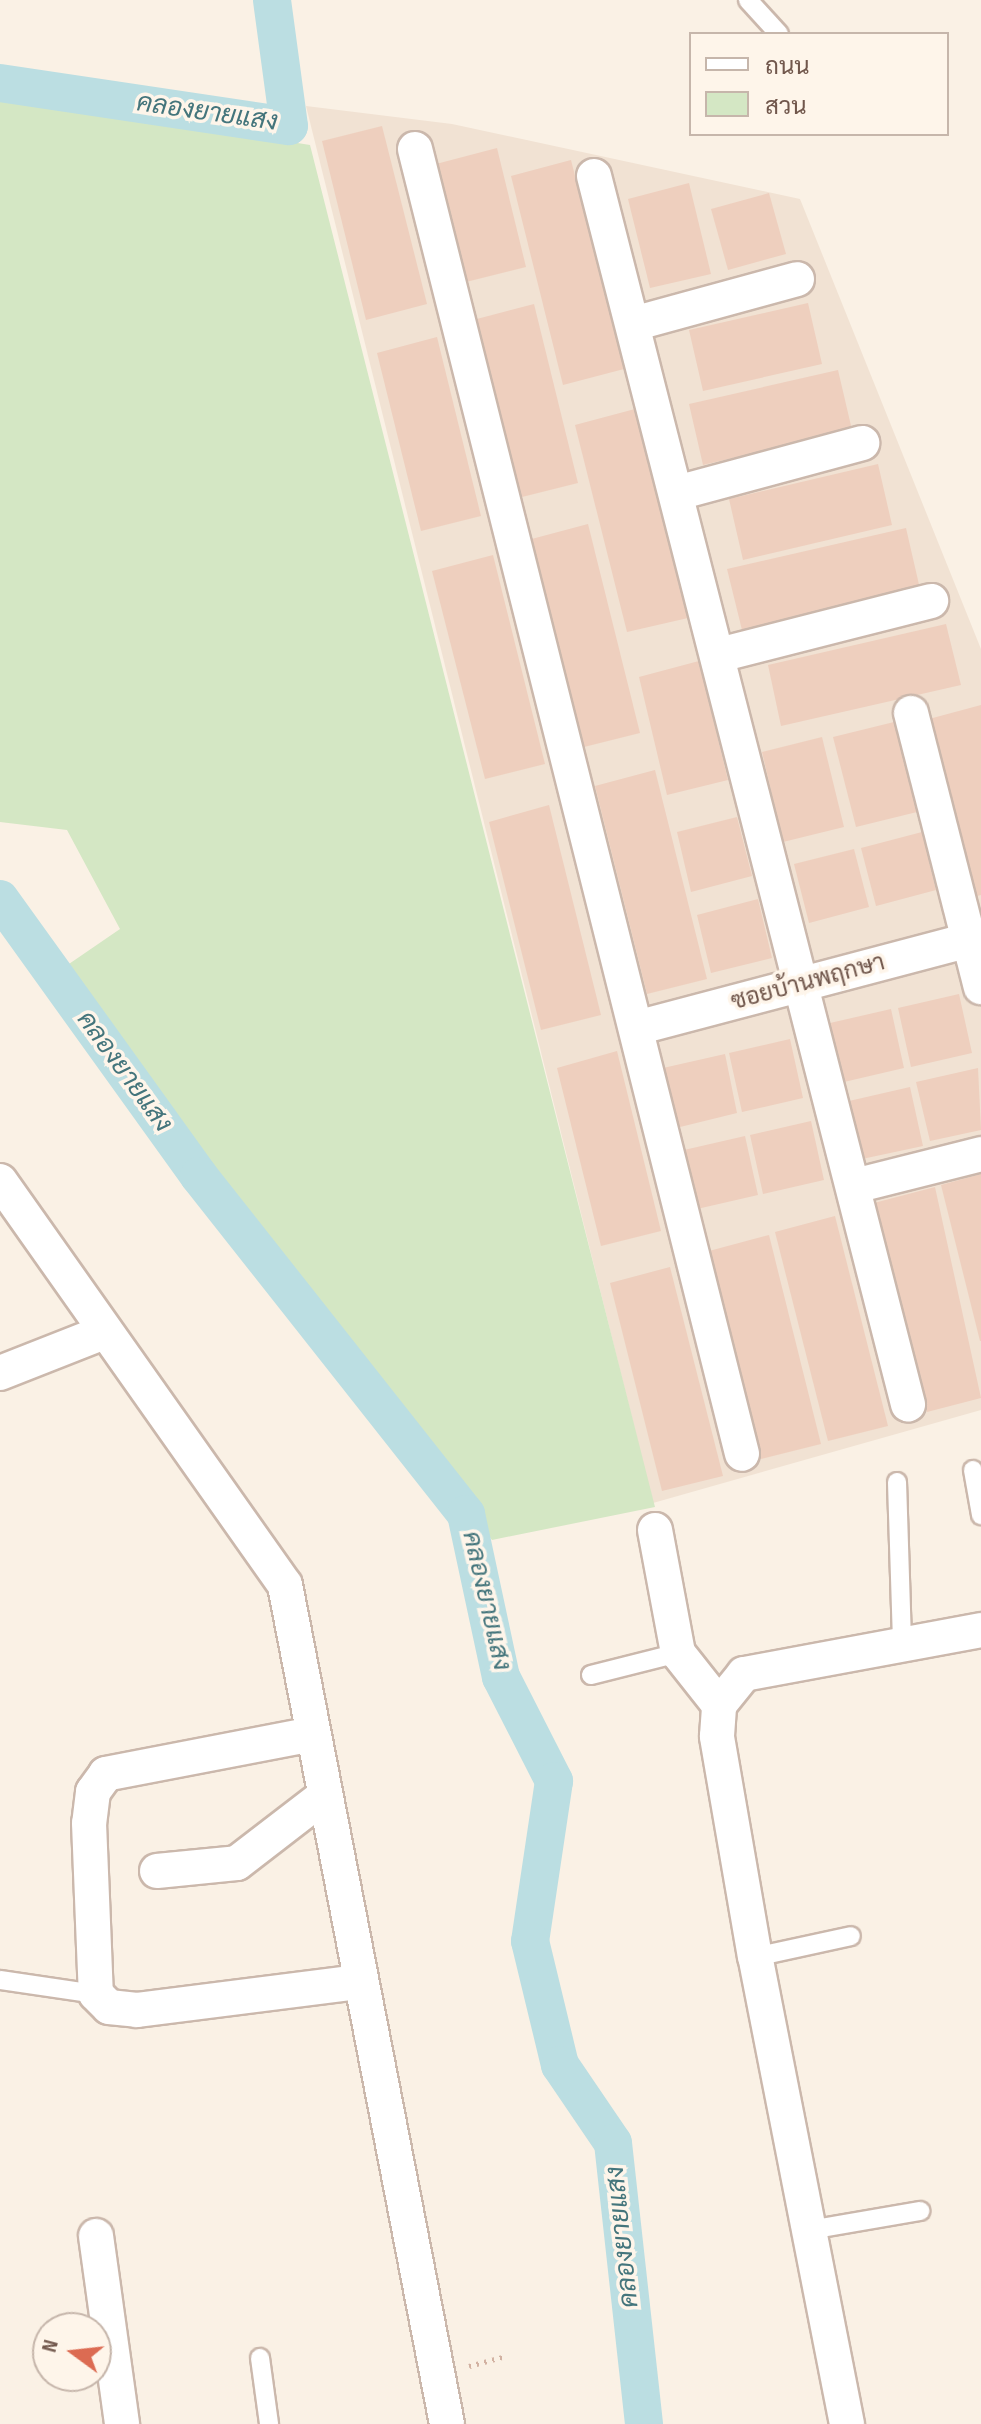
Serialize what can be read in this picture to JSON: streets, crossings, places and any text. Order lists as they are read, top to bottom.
{
  "streets": {
    "street": ["ซอยบ้านพฤกษา"]
  },
  "water": ["คลองยายแสง"],
  "legend": ["ถนน", "สวน"],
  "north": "left"
}
